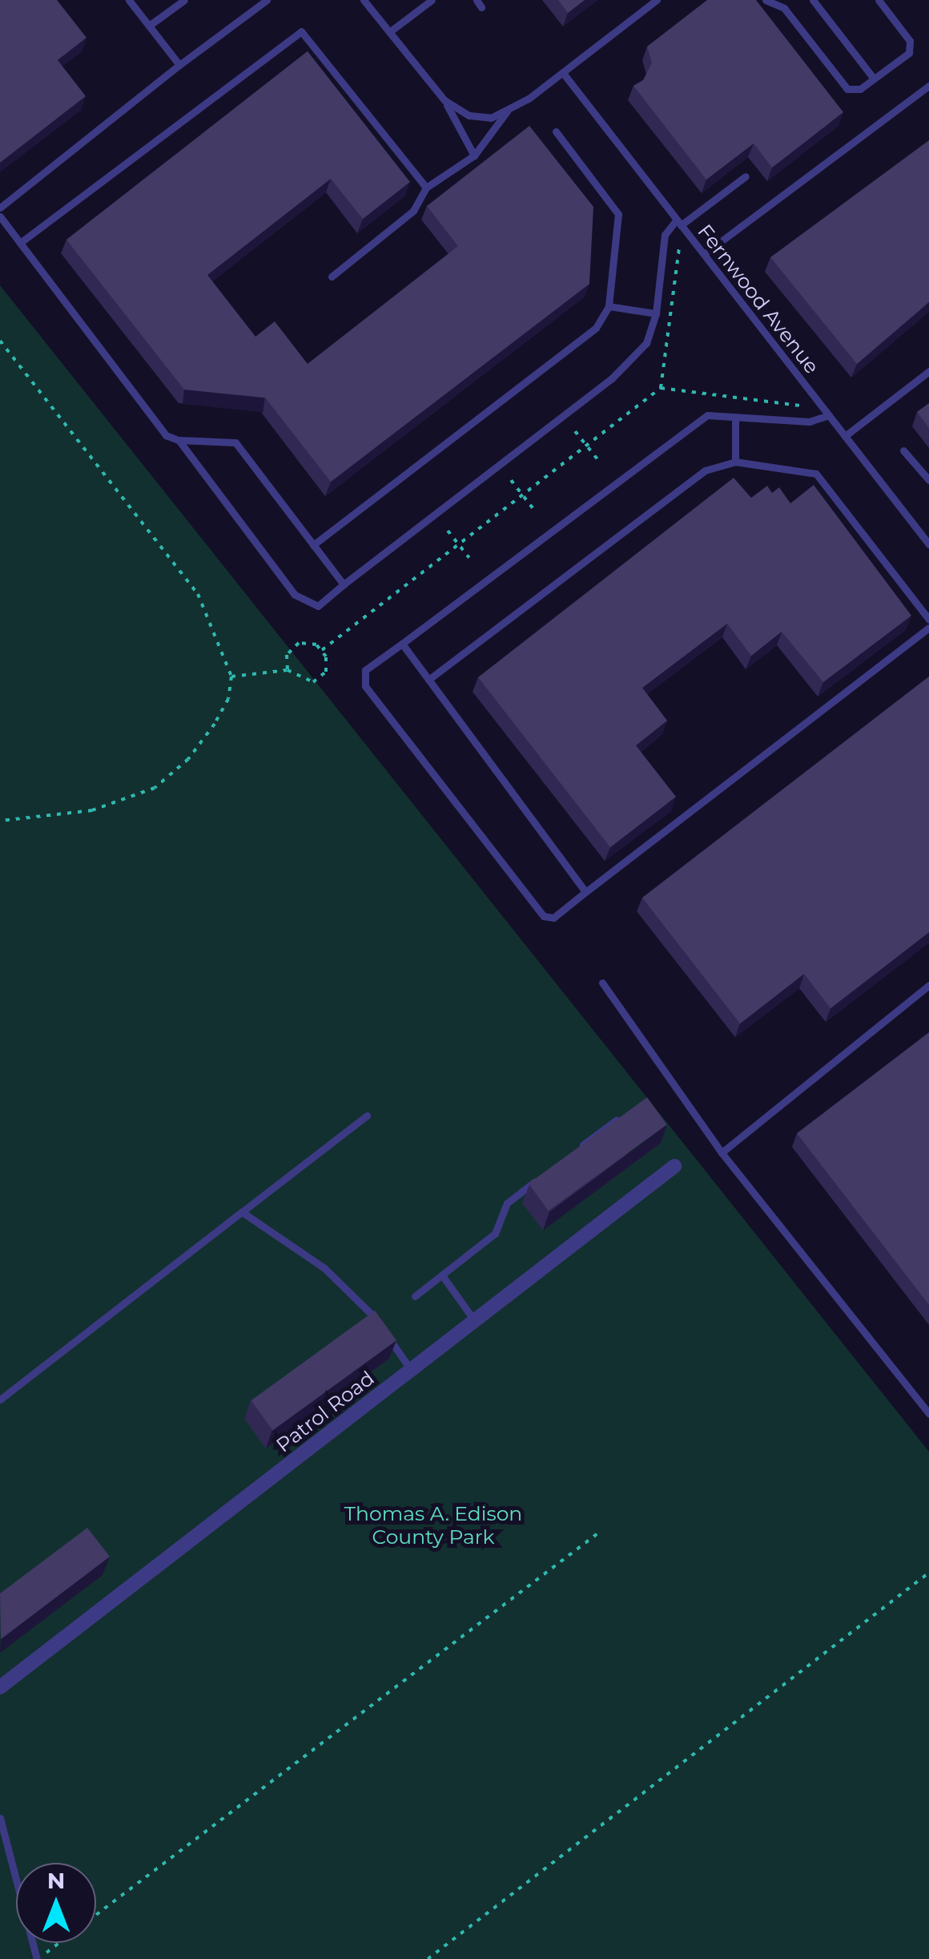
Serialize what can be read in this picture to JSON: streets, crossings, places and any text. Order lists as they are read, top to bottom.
{
  "streets": {
    "street": ["Patrol Road"],
    "lane": ["Fernwood Avenue"]
  },
  "parks": ["Thomas A. Edison County Park"],
  "north": "top"
}
